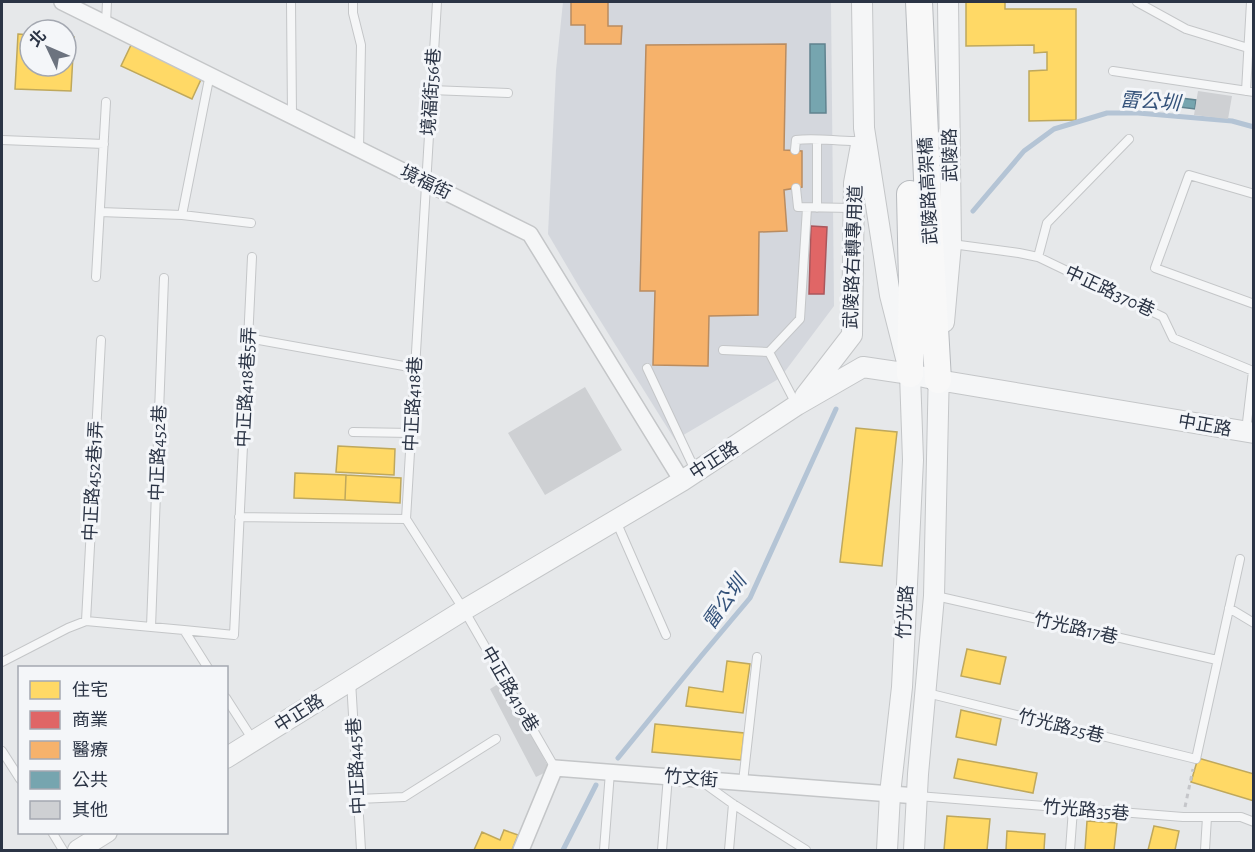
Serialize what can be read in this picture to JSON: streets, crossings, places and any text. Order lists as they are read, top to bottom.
{
  "streets": {
    "highway": ["武陵路高架橋"],
    "street": [
      "武陵路",
      "境福街",
      "武陵路右轉專用道",
      "中正路",
      "竹光路",
      "竹文街"
    ],
    "lane": [
      "境福街56巷",
      "中正路370巷",
      "中正路418巷5弄",
      "中正路418巷",
      "中正路452巷",
      "中正路452巷1弄",
      "竹光路17巷",
      "中正路419巷",
      "竹光路25巷",
      "中正路445巷",
      "竹光路35巷"
    ]
  },
  "crossings": [
    ["境福街56巷", "境福街"],
    ["境福街56巷", "中正路418巷"],
    ["武陵路", "武陵路高架橋"],
    ["武陵路", "中正路370巷"],
    ["武陵路", "中正路"],
    ["武陵路", "竹光路"],
    ["境福街", "中正路418巷"],
    ["境福街", "中正路"],
    ["武陵路高架橋", "中正路"],
    ["武陵路高架橋", "竹光路"],
    ["武陵路右轉專用道", "中正路"],
    ["中正路", "竹光路"],
    ["中正路", "中正路419巷"],
    ["中正路", "中正路445巷"],
    ["竹光路", "竹光路17巷"],
    ["竹光路", "竹光路25巷"],
    ["竹光路", "竹文街"],
    ["竹光路", "竹光路35巷"],
    ["中正路419巷", "竹文街"],
    ["竹文街", "竹光路35巷"]
  ],
  "water": ["雷公圳"],
  "legend": [
    "住宅",
    "商業",
    "醫療",
    "公共",
    "其他"
  ],
  "north": "top left"
}
